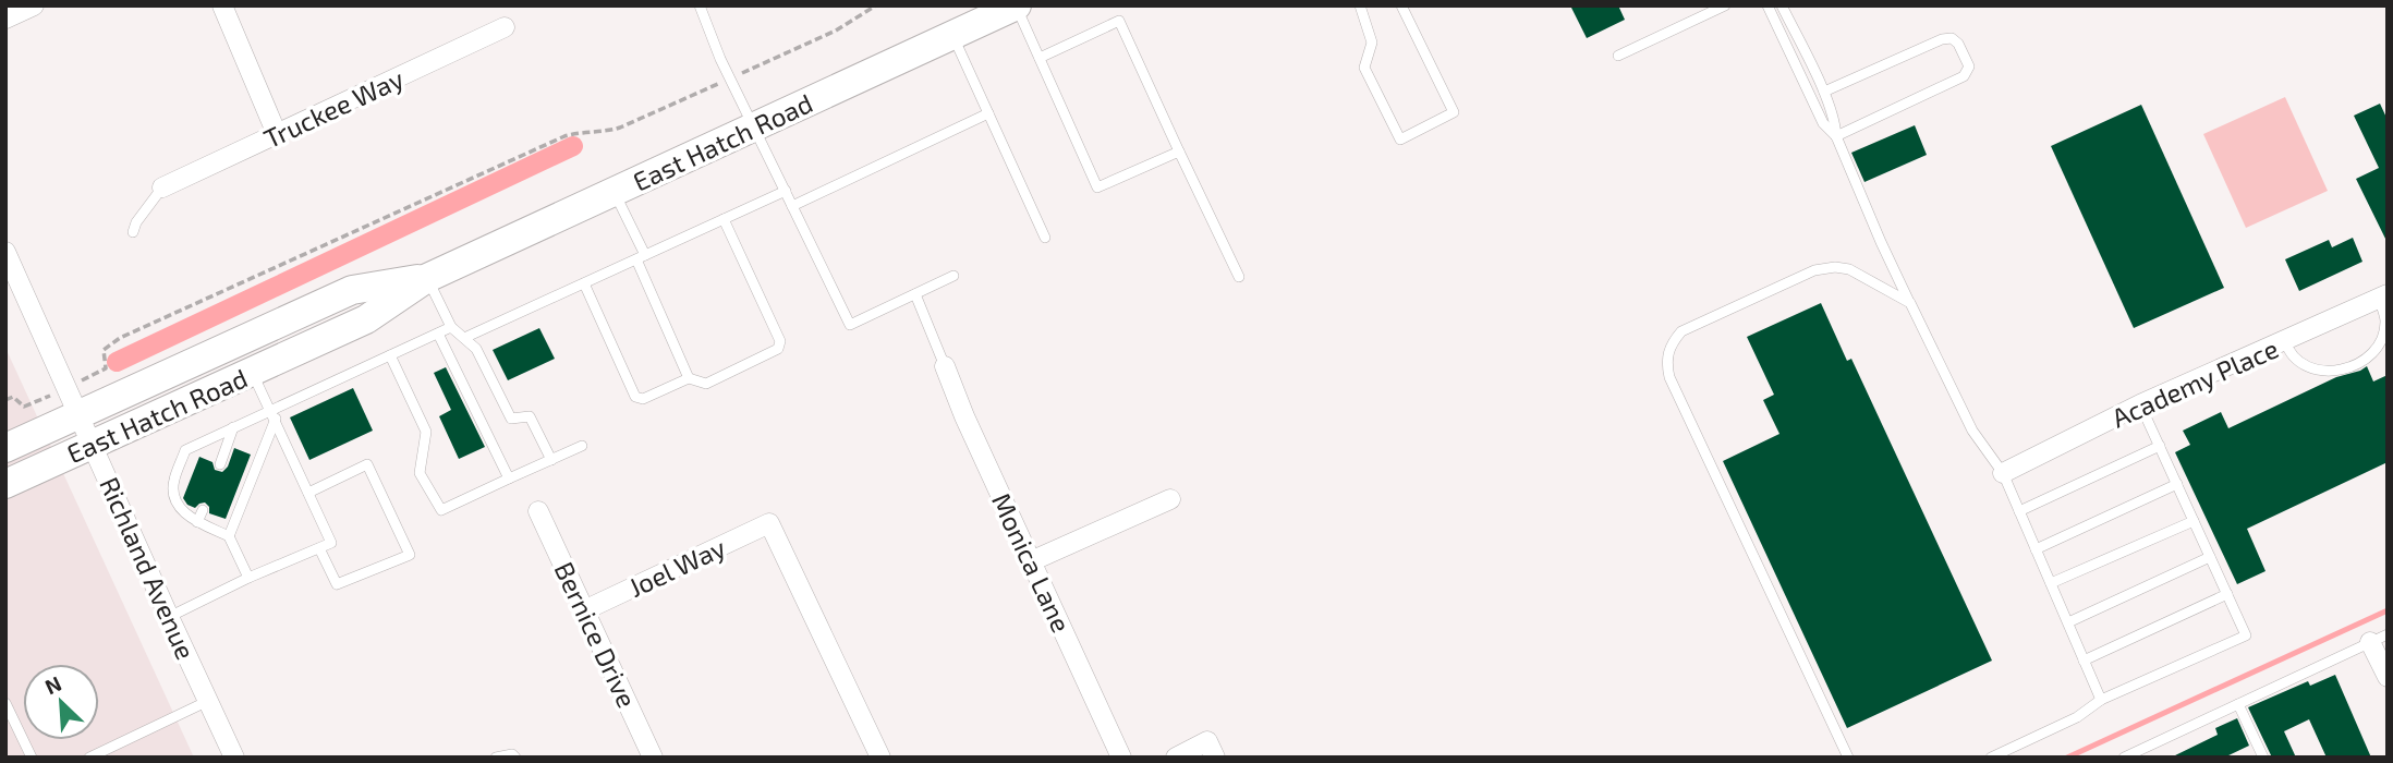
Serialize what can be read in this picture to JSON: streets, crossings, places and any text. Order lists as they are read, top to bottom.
{
  "streets": {
    "main road": ["East Hatch Road"],
    "street": [
      "Truckee Way",
      "Academy Place",
      "Monica Lane",
      "Joel Way",
      "Richland Avenue",
      "Bernice Drive"
    ]
  },
  "crossings": [
    ["East Hatch Road", "Richland Avenue"],
    ["Joel Way", "Bernice Drive"]
  ],
  "north": "top left"
}
